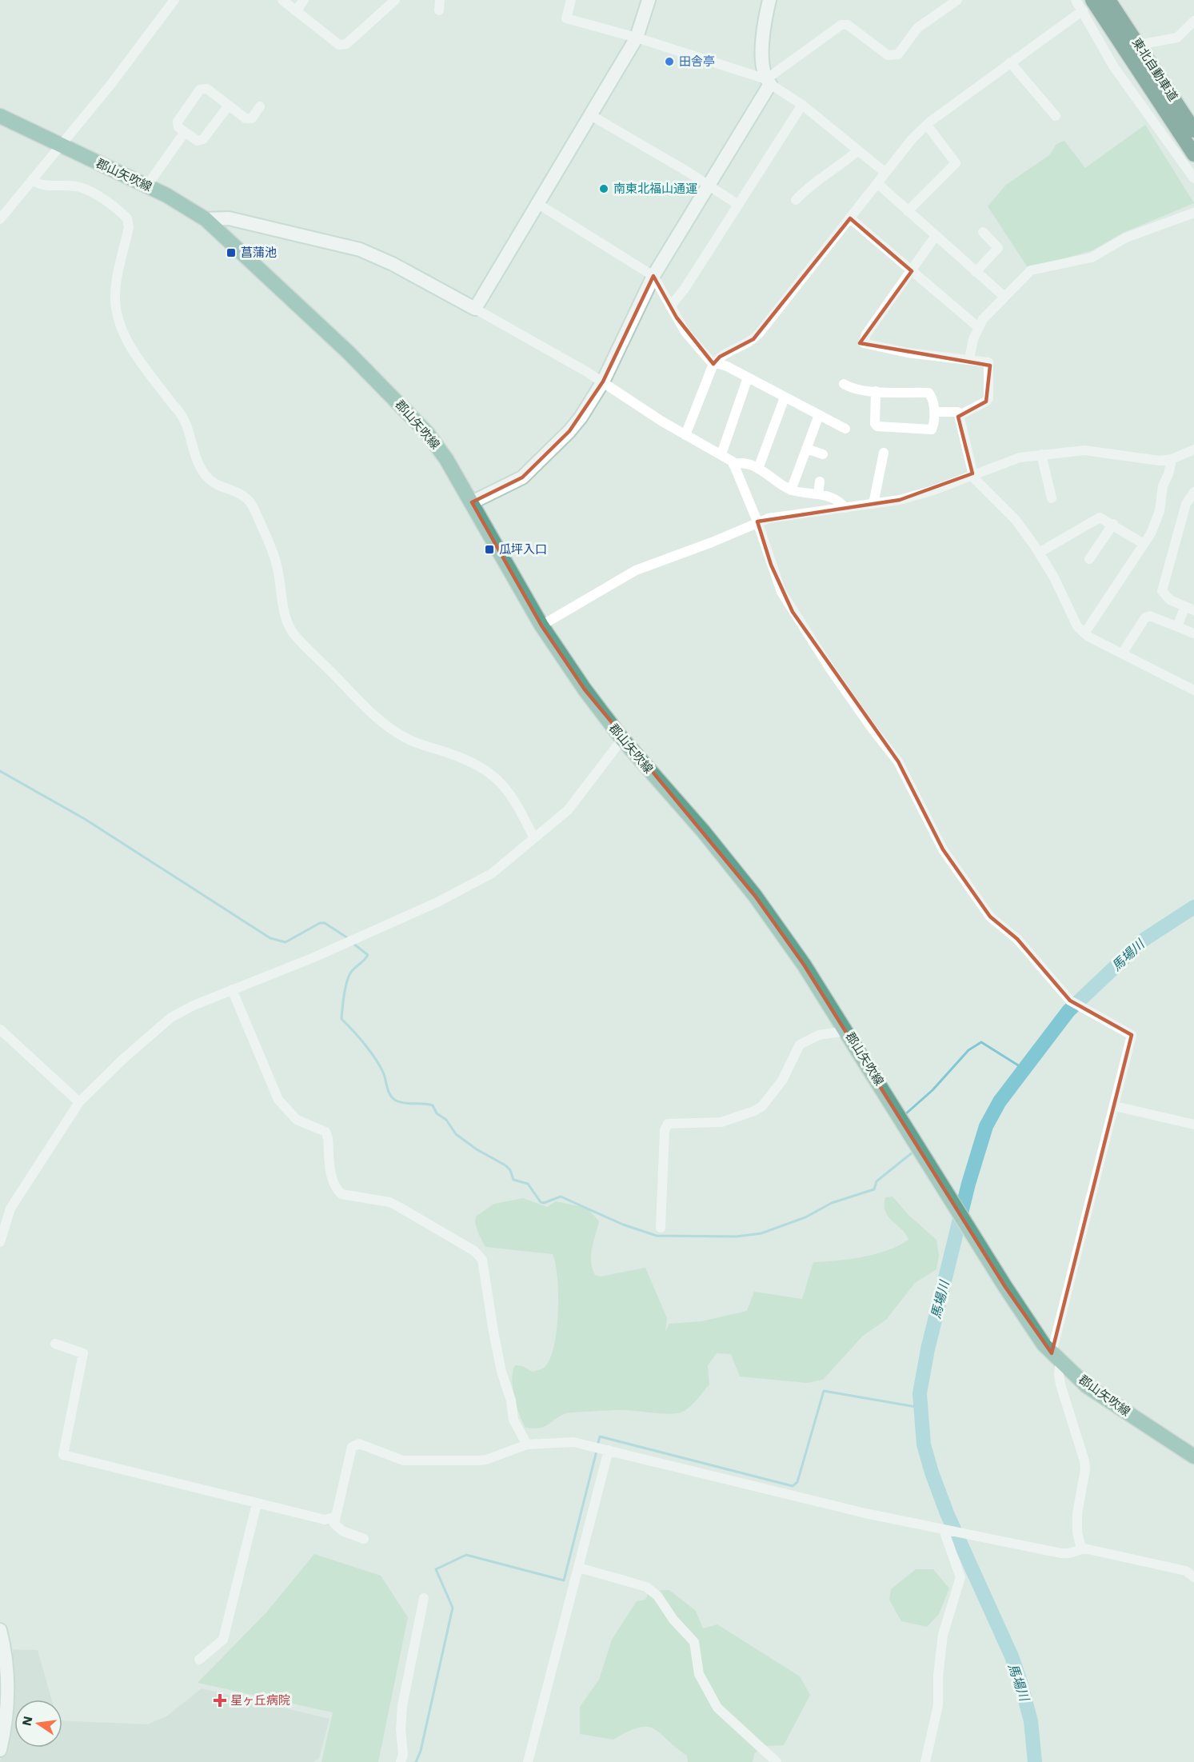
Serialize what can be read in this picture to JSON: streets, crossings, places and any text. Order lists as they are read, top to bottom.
{
  "streets": {
    "highway": ["東北自動車道"],
    "main road": ["郡山矢吹線"]
  },
  "water": ["馬場川"],
  "places": {
    "other": ["田舎亭", "南東北福山通運"],
    "transit": ["菖蒲池", "瓜坪入口"],
    "health": ["星ヶ丘病院"]
  },
  "north": "left"
}
